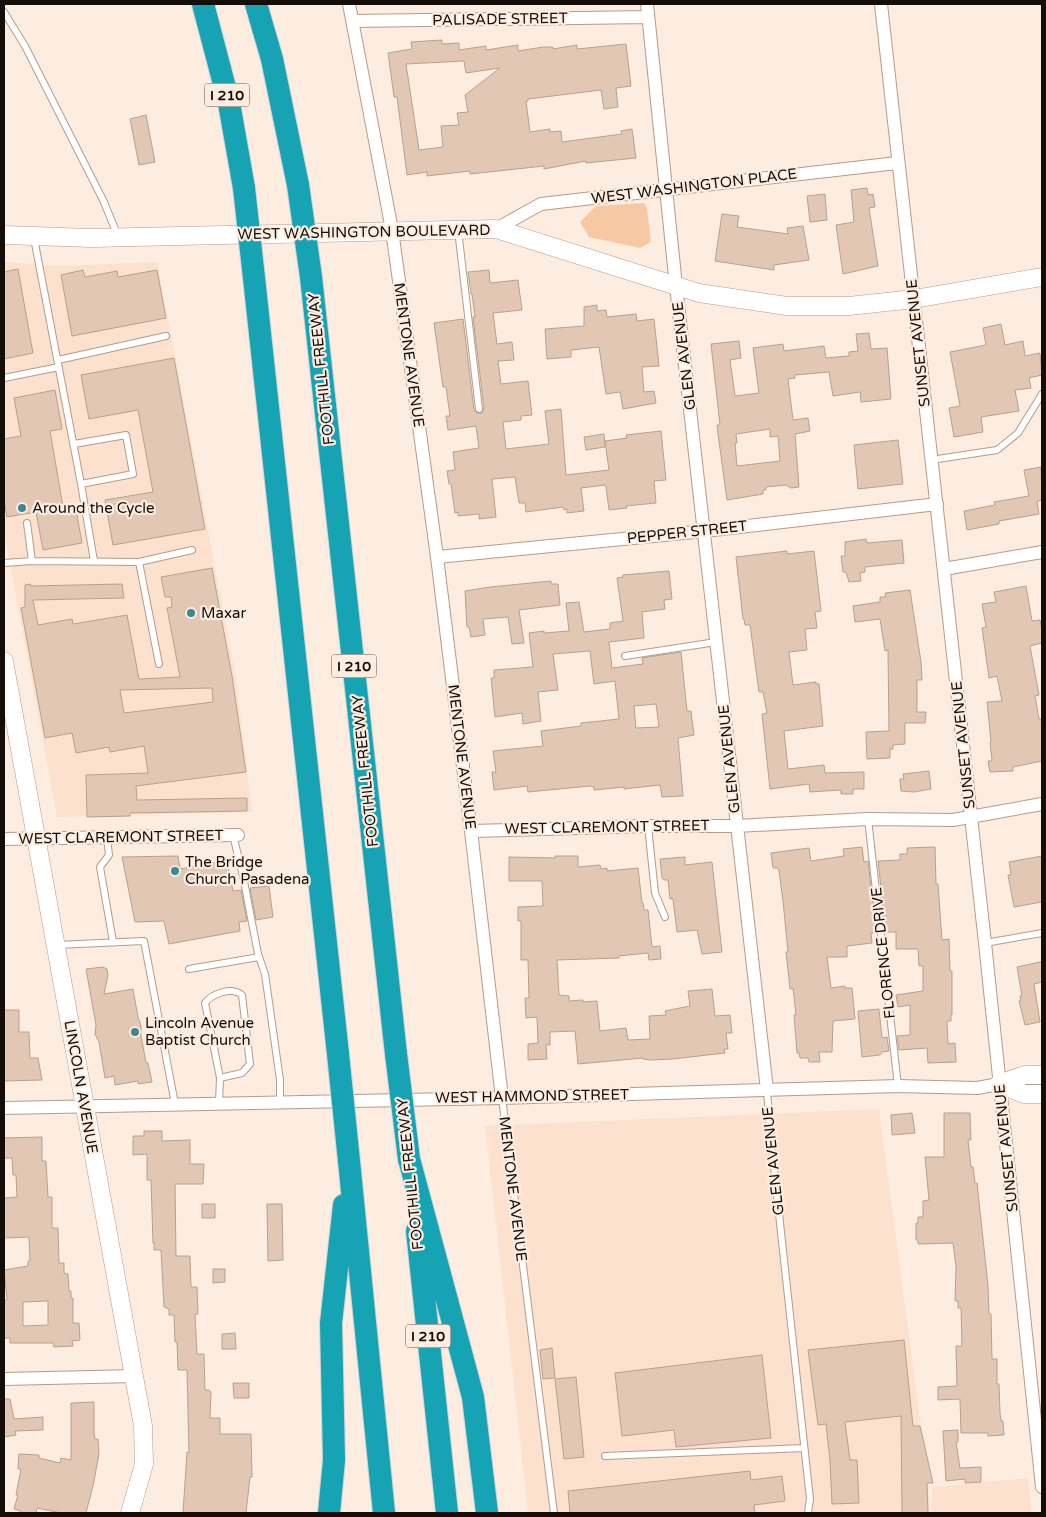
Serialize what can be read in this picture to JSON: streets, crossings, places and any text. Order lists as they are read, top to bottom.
{
  "streets": {
    "highway": ["I 210", "FOOTHILL FREEWAY"],
    "main road": ["WEST WASHINGTON BOULEVARD", "LINCOLN AVENUE", "WEST HAMMOND STREET"],
    "street": [
      "PALISADE STREET",
      "WEST WASHINGTON PLACE",
      "SUNSET AVENUE",
      "MENTONE AVENUE",
      "GLEN AVENUE",
      "PEPPER STREET",
      "WEST CLAREMONT STREET"
    ],
    "lane": ["FLORENCE DRIVE"]
  },
  "crossings": [
    ["PALISADE STREET", "MENTONE AVENUE"],
    ["PALISADE STREET", "GLEN AVENUE"],
    ["WEST WASHINGTON PLACE", "WEST WASHINGTON BOULEVARD"],
    ["WEST WASHINGTON PLACE", "SUNSET AVENUE"],
    ["WEST WASHINGTON PLACE", "GLEN AVENUE"],
    ["WEST WASHINGTON BOULEVARD", "SUNSET AVENUE"],
    ["WEST WASHINGTON BOULEVARD", "MENTONE AVENUE"],
    ["WEST WASHINGTON BOULEVARD", "GLEN AVENUE"],
    ["SUNSET AVENUE", "PEPPER STREET"],
    ["SUNSET AVENUE", "WEST CLAREMONT STREET"],
    ["SUNSET AVENUE", "WEST HAMMOND STREET"],
    ["MENTONE AVENUE", "PEPPER STREET"],
    ["MENTONE AVENUE", "WEST CLAREMONT STREET"],
    ["MENTONE AVENUE", "WEST HAMMOND STREET"],
    ["GLEN AVENUE", "PEPPER STREET"],
    ["GLEN AVENUE", "WEST CLAREMONT STREET"],
    ["GLEN AVENUE", "WEST HAMMOND STREET"],
    ["WEST CLAREMONT STREET", "FLORENCE DRIVE"],
    ["WEST CLAREMONT STREET", "LINCOLN AVENUE"],
    ["FLORENCE DRIVE", "WEST HAMMOND STREET"],
    ["LINCOLN AVENUE", "WEST HAMMOND STREET"]
  ],
  "places": [
    "Around the Cycle",
    "Maxar",
    "The Bridge Church Pasadena",
    "Lincoln Avenue Baptist Church"
  ]
}
